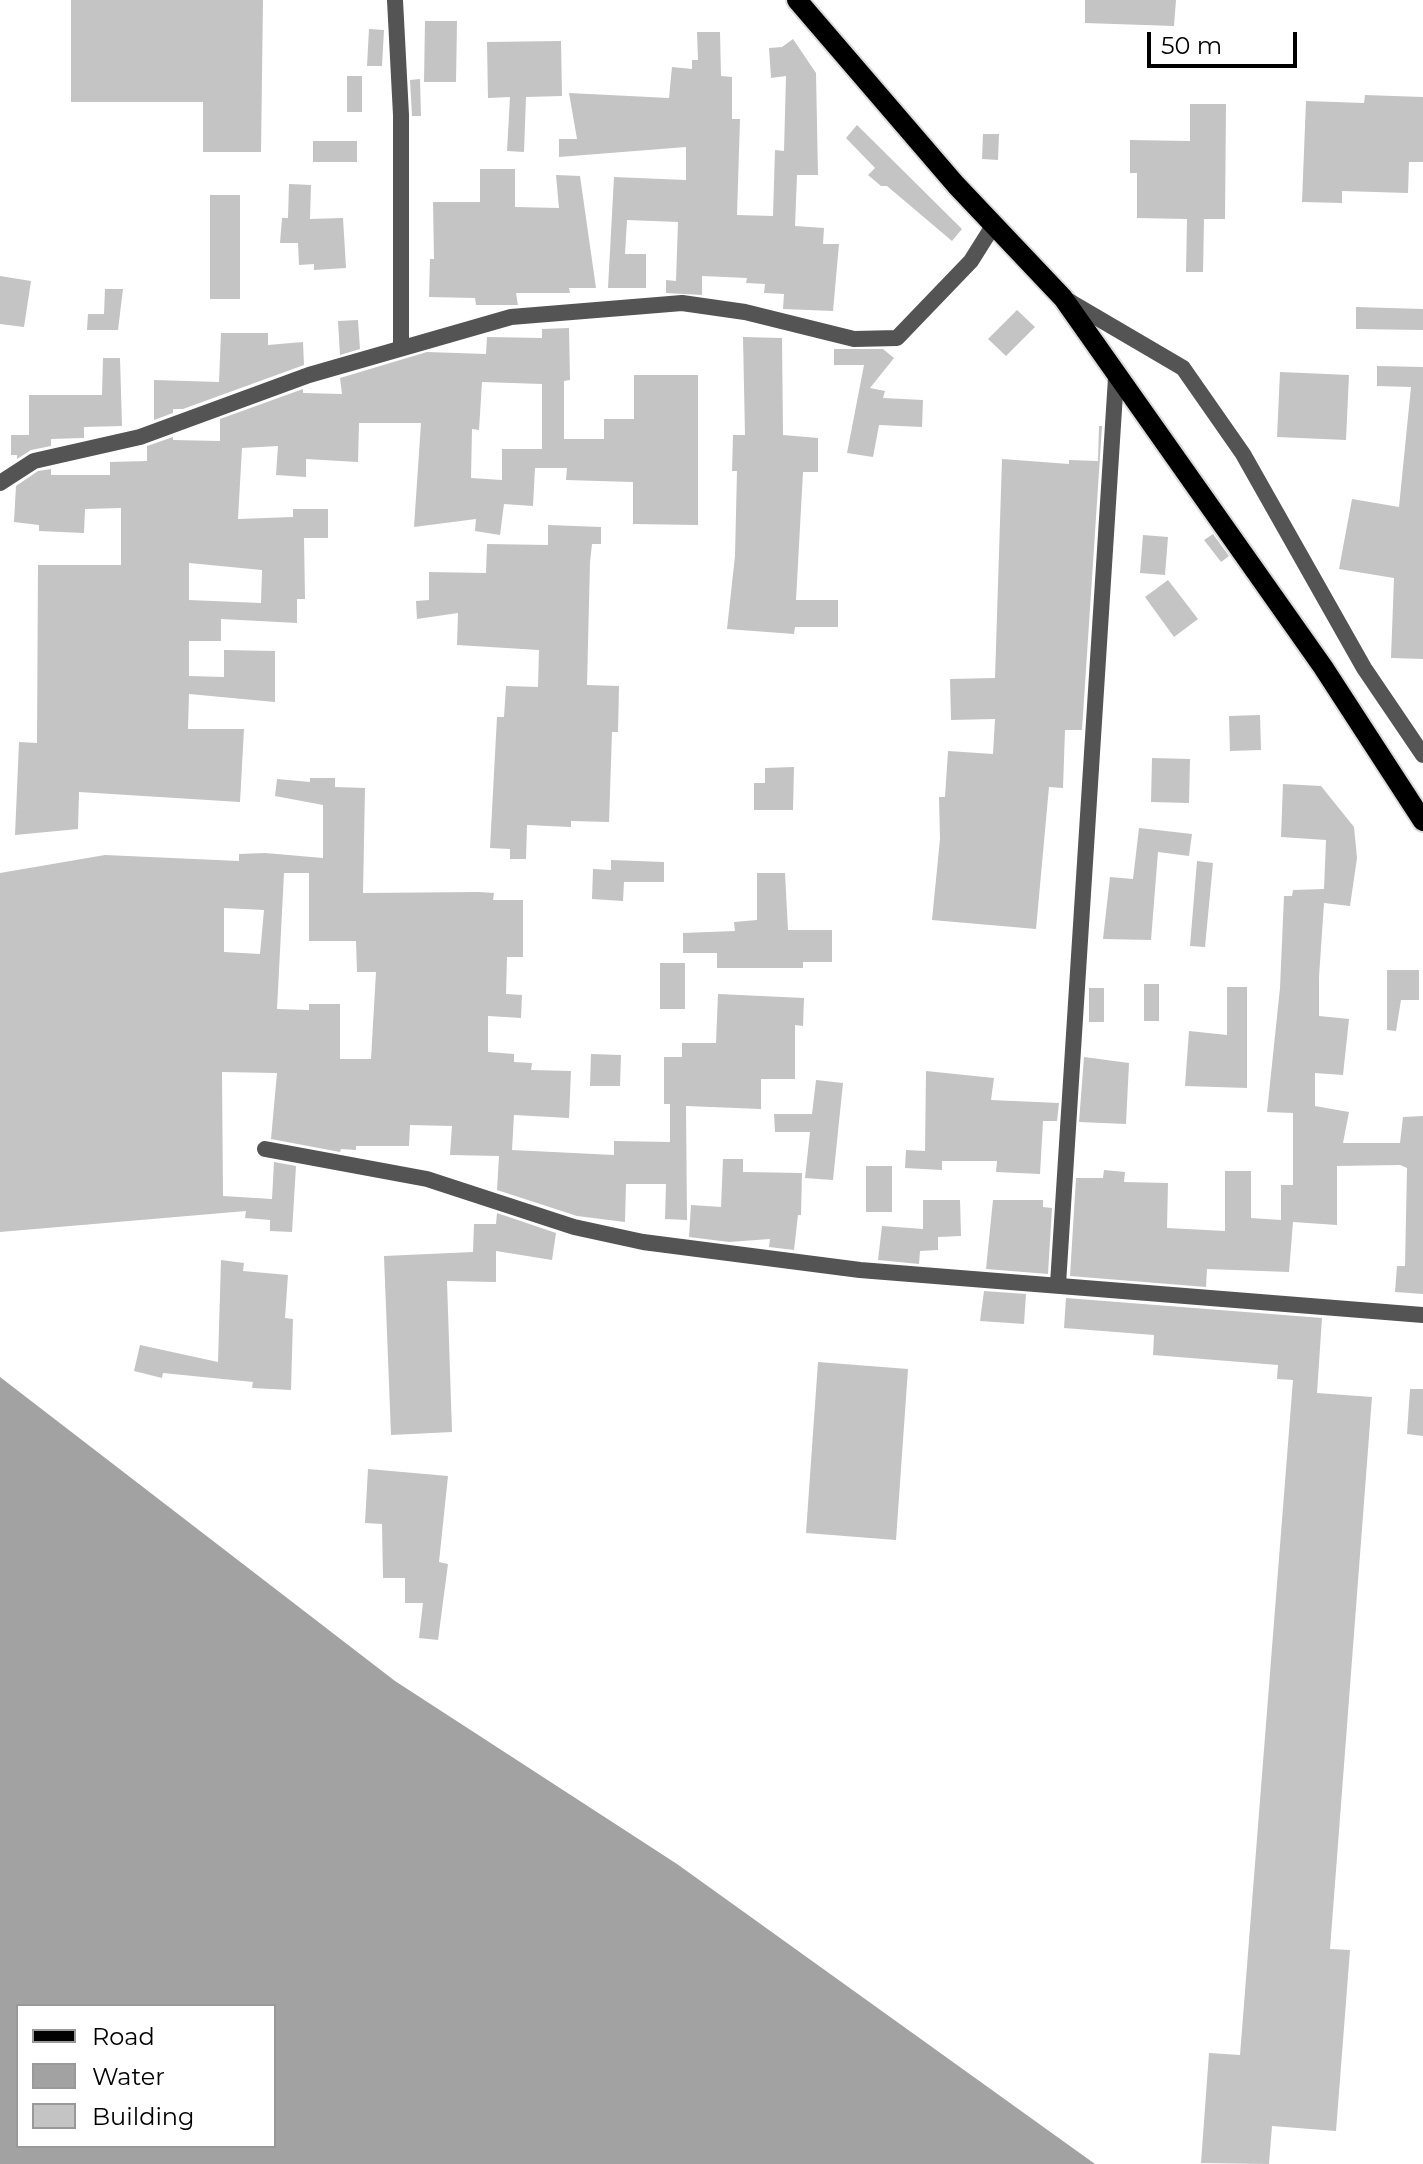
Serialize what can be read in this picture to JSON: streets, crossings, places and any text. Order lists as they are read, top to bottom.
{
  "legend": ["Road", "Water", "Building"],
  "scale_bar": "50 m"
}
